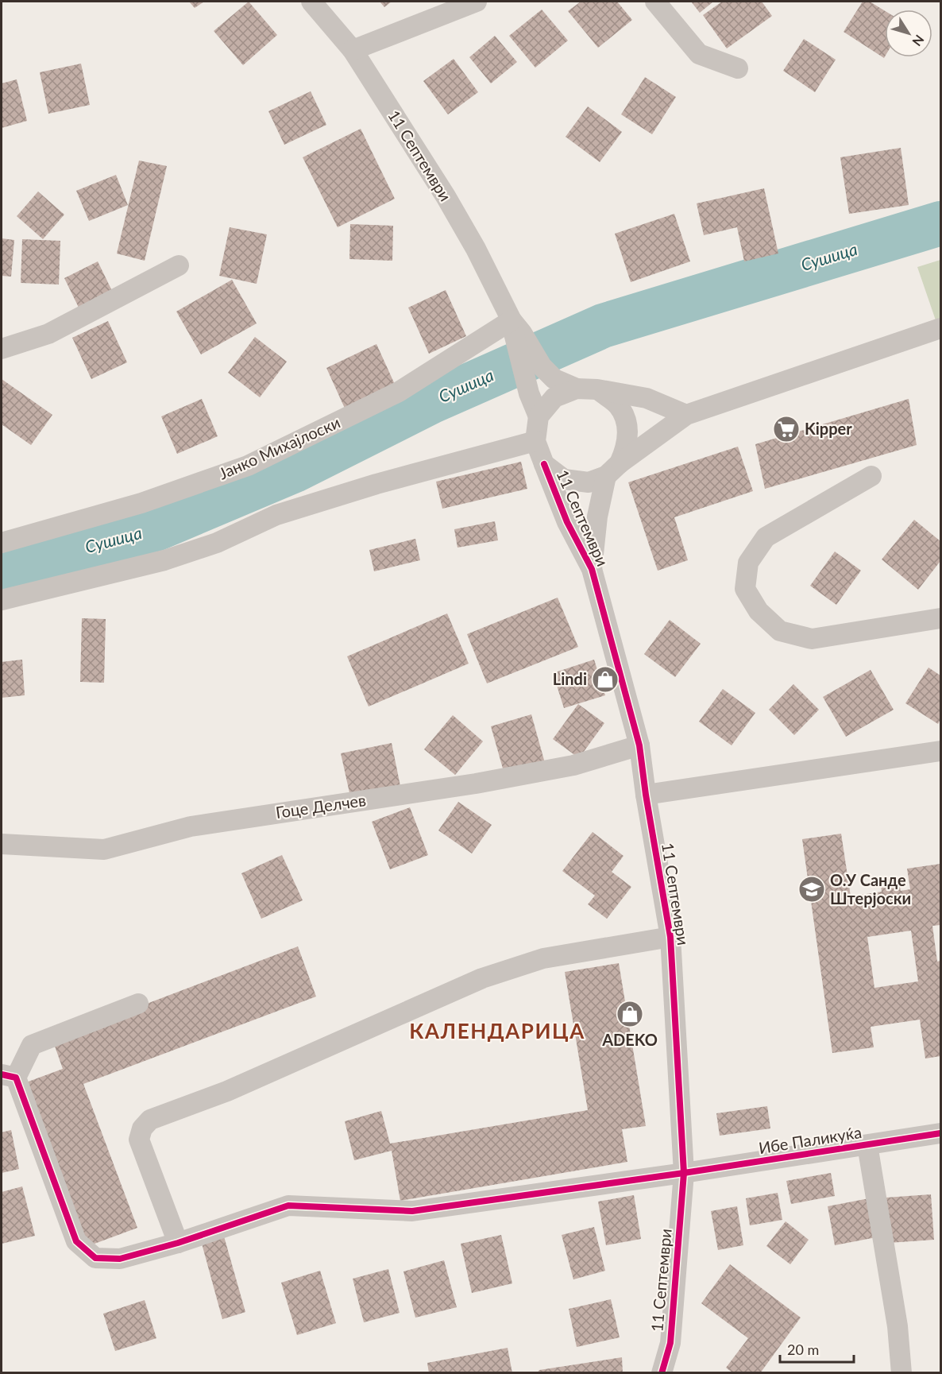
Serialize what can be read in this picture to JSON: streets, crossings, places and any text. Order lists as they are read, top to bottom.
{
  "streets": {
    "street": [
      "11 Септември",
      "Јанко Михајлоски",
      "Гоце Делчев",
      "Ибе Паликуќа"
    ]
  },
  "crossings": [
    ["11 Септември", "Јанко Михајлоски"],
    ["11 Септември", "Гоце Делчев"],
    ["11 Септември", "Ибе Паликуќа"]
  ],
  "districts": ["КАЛЕНДАРИЦА"],
  "water": ["Сушица"],
  "places": {
    "supermarket": ["Kipper"],
    "shop": ["Lindi", "ADEKO"],
    "school or university": ["О.У Санде Штерјоски"]
  },
  "scale_bar": "20 m",
  "north": "bottom right"
}
